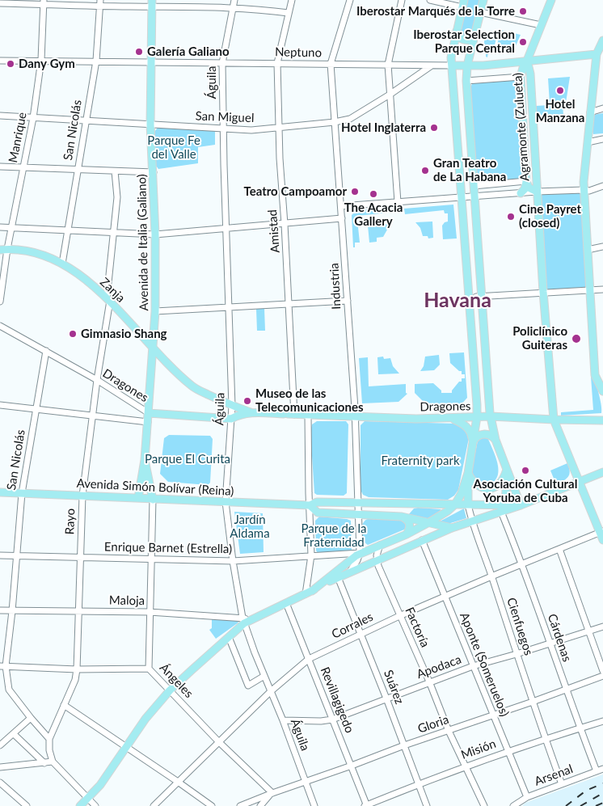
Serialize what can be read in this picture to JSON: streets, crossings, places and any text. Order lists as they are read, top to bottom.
{
  "streets": {
    "main road": [
      "Neptuno",
      "Agramonte (Zulueta)",
      "Avenida de Italia (Galiano)",
      "Zanja",
      "Dragones",
      "Avenida Simón Bolívar (Reina)",
      "Cienfuegos"
    ],
    "street": [
      "Águila",
      "San Miguel",
      "San Nicolás",
      "Manrique",
      "Amistad",
      "Industria",
      "Rayo",
      "Enrique Barnet (Estrella)",
      "Maloja",
      "Corrales",
      "Factoría",
      "Cárdenas",
      "Aponte (Someruelos)",
      "Apodaca",
      "Ángeles",
      "Suárez",
      "Revillagigedo",
      "Gloria",
      "Misión",
      "Arsenal"
    ]
  },
  "crossings": [
    ["Neptuno", "Águila"],
    ["Neptuno", "San Miguel"],
    ["Neptuno", "Agramonte (Zulueta)"],
    ["Neptuno", "San Nicolás"],
    ["Neptuno", "Manrique"],
    ["Neptuno", "Amistad"],
    ["Neptuno", "Avenida de Italia (Galiano)"],
    ["Neptuno", "Industria"],
    ["Águila", "San Miguel"],
    ["Águila", "Zanja"],
    ["Águila", "Dragones"],
    ["Águila", "Avenida Simón Bolívar (Reina)"],
    ["Águila", "Enrique Barnet (Estrella)"],
    ["Águila", "Maloja"],
    ["Águila", "Corrales"],
    ["Águila", "Apodaca"],
    ["Águila", "Gloria"],
    ["San Miguel", "San Nicolás"],
    ["San Miguel", "Manrique"],
    ["San Miguel", "Amistad"],
    ["San Miguel", "Avenida de Italia (Galiano)"],
    ["San Miguel", "Industria"],
    ["Agramonte (Zulueta)", "Dragones"],
    ["Agramonte (Zulueta)", "Corrales"],
    ["San Nicolás", "Zanja"],
    ["San Nicolás", "Dragones"],
    ["San Nicolás", "Avenida Simón Bolívar (Reina)"],
    ["San Nicolás", "Rayo"],
    ["San Nicolás", "Enrique Barnet (Estrella)"],
    ["San Nicolás", "Maloja"],
    ["Manrique", "Zanja"],
    ["Amistad", "Dragones"],
    ["Avenida de Italia (Galiano)", "Zanja"],
    ["Avenida de Italia (Galiano)", "Dragones"],
    ["Avenida de Italia (Galiano)", "Avenida Simón Bolívar (Reina)"],
    ["Avenida de Italia (Galiano)", "Ángeles"],
    ["Industria", "Dragones"],
    ["Industria", "Avenida Simón Bolívar (Reina)"],
    ["Industria", "Enrique Barnet (Estrella)"],
    ["Zanja", "Dragones"],
    ["Zanja", "Rayo"],
    ["Dragones", "Rayo"],
    ["Avenida Simón Bolívar (Reina)", "Rayo"],
    ["Avenida Simón Bolívar (Reina)", "Cienfuegos"],
    ["Avenida Simón Bolívar (Reina)", "Ángeles"],
    ["Rayo", "Enrique Barnet (Estrella)"],
    ["Rayo", "Maloja"],
    ["Enrique Barnet (Estrella)", "Ángeles"],
    ["Maloja", "Ángeles"],
    ["Corrales", "Cienfuegos"],
    ["Corrales", "Factoría"],
    ["Corrales", "Cárdenas"],
    ["Corrales", "Aponte (Someruelos)"],
    ["Corrales", "Ángeles"],
    ["Corrales", "Suárez"],
    ["Corrales", "Revillagigedo"],
    ["Cienfuegos", "Apodaca"],
    ["Cienfuegos", "Gloria"],
    ["Cienfuegos", "Misión"],
    ["Cienfuegos", "Arsenal"],
    ["Factoría", "Apodaca"],
    ["Factoría", "Gloria"],
    ["Factoría", "Misión"],
    ["Cárdenas", "Apodaca"],
    ["Cárdenas", "Gloria"],
    ["Cárdenas", "Misión"],
    ["Cárdenas", "Arsenal"],
    ["Aponte (Someruelos)", "Apodaca"],
    ["Aponte (Someruelos)", "Gloria"],
    ["Aponte (Someruelos)", "Misión"],
    ["Aponte (Someruelos)", "Arsenal"],
    ["Apodaca", "Suárez"],
    ["Apodaca", "Revillagigedo"],
    ["Ángeles", "Gloria"],
    ["Suárez", "Gloria"],
    ["Suárez", "Misión"],
    ["Revillagigedo", "Gloria"],
    ["Revillagigedo", "Misión"]
  ],
  "districts": ["Havana"],
  "parks": [
    "Parque Fe del Valle",
    "Parque El Curita",
    "Fraternity park",
    "Jardín Aldama",
    "Parque de la Fraternidad"
  ],
  "places": [
    "Iberostar Marqués de la Torre",
    "Iberostar Selection Parque Central",
    "Galería Galiano",
    "Dany Gym",
    "Hotel Manzana",
    "Hotel Inglaterra",
    "Gran Teatro de La Habana",
    "Teatro Campoamor",
    "The Acacia Gallery",
    "Cine Payret (closed)",
    "Gimnasio Shang",
    "Policlínico Guiteras",
    "Museo de las Telecomunicaciones",
    "Asociación Cultural Yoruba de Cuba"
  ]
}
